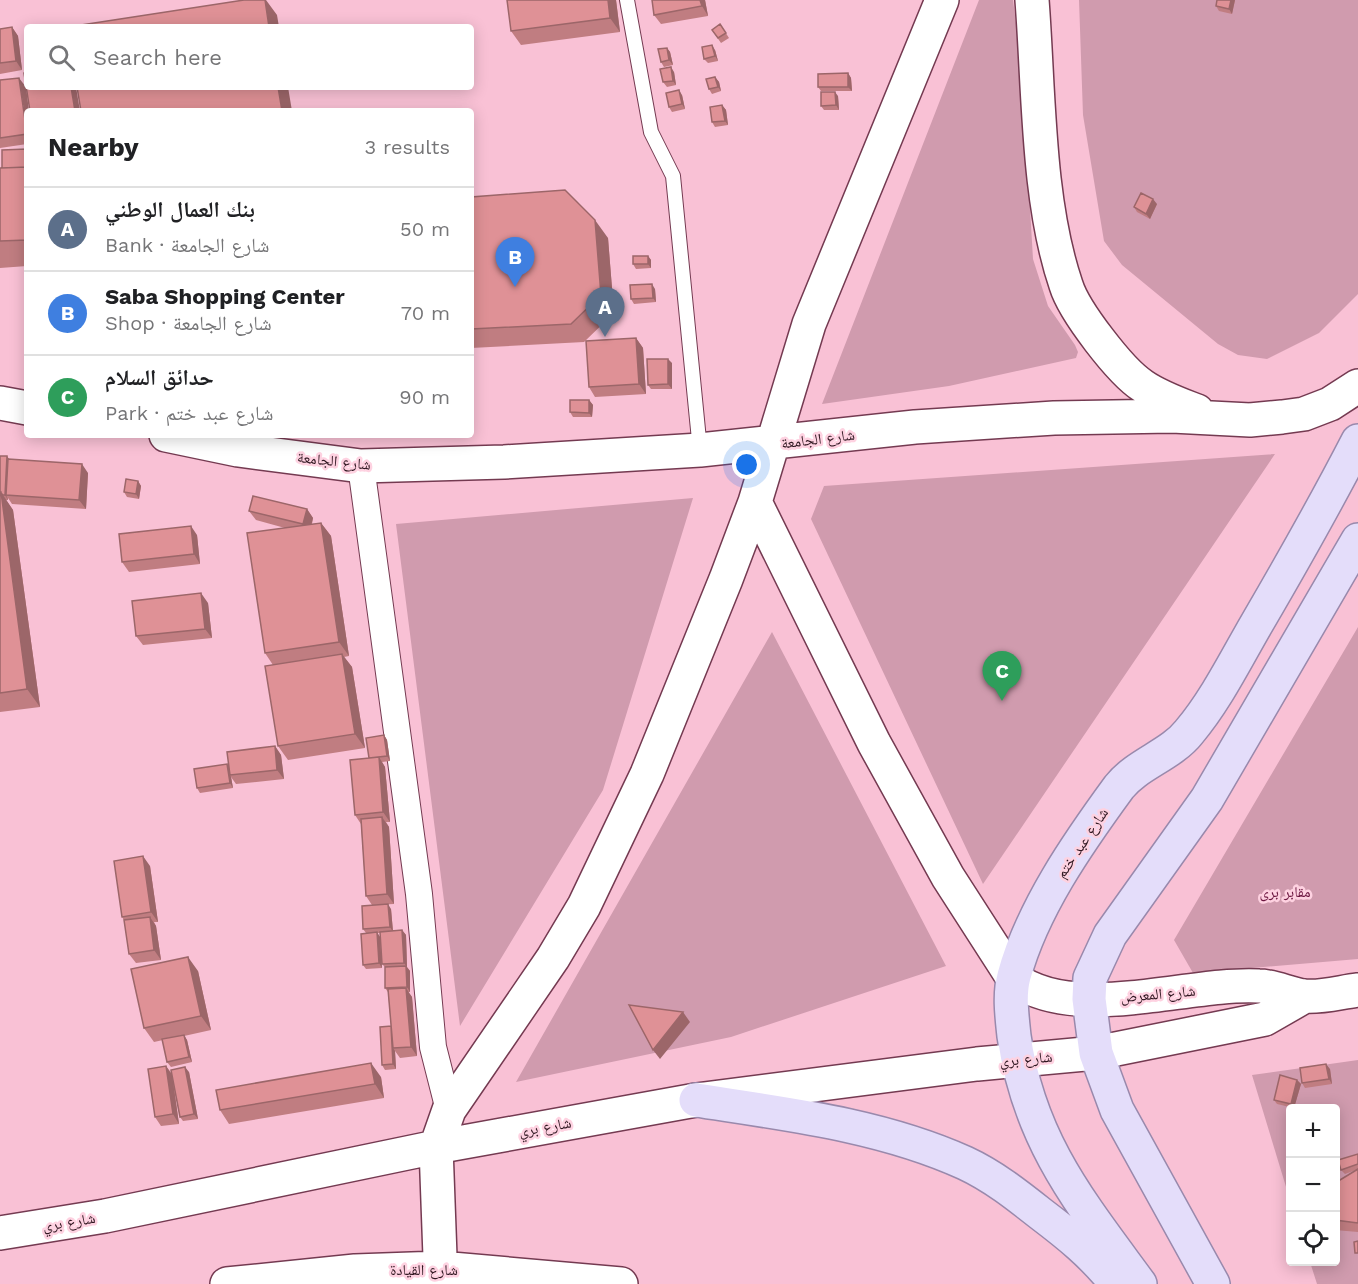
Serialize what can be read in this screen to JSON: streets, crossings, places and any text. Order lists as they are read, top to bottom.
{
  "streets": {
    "main road": [
      "شارع الجامعة",
      "شارع عبد ختم",
      "شارع المعرض",
      "شارع بري",
      "شارع القيادة"
    ]
  },
  "crossings": [
    ["شارع عبد ختم", "شارع المعرض"],
    ["شارع عبد ختم", "شارع بري"],
    ["شارع المعرض", "شارع بري"]
  ],
  "parks": ["مقابر برى"],
  "page": {
    "search": "Search here",
    "heading": ["Nearby", "3 results"],
    "list": [
      {
        "mark": "A",
        "name": "بنك العمال الوطني",
        "note": "Bank · شارع الجامعة",
        "value": "50 m"
      },
      {
        "mark": "B",
        "name": "Saba Shopping Center",
        "note": "Shop · شارع الجامعة",
        "value": "70 m"
      },
      {
        "mark": "C",
        "name": "حدائق السلام",
        "note": "Park · شارع عبد ختم",
        "value": "90 m"
      }
    ],
    "pins": ["B", "A", "C"],
    "map_buttons": ["+", "−"]
  }
}
